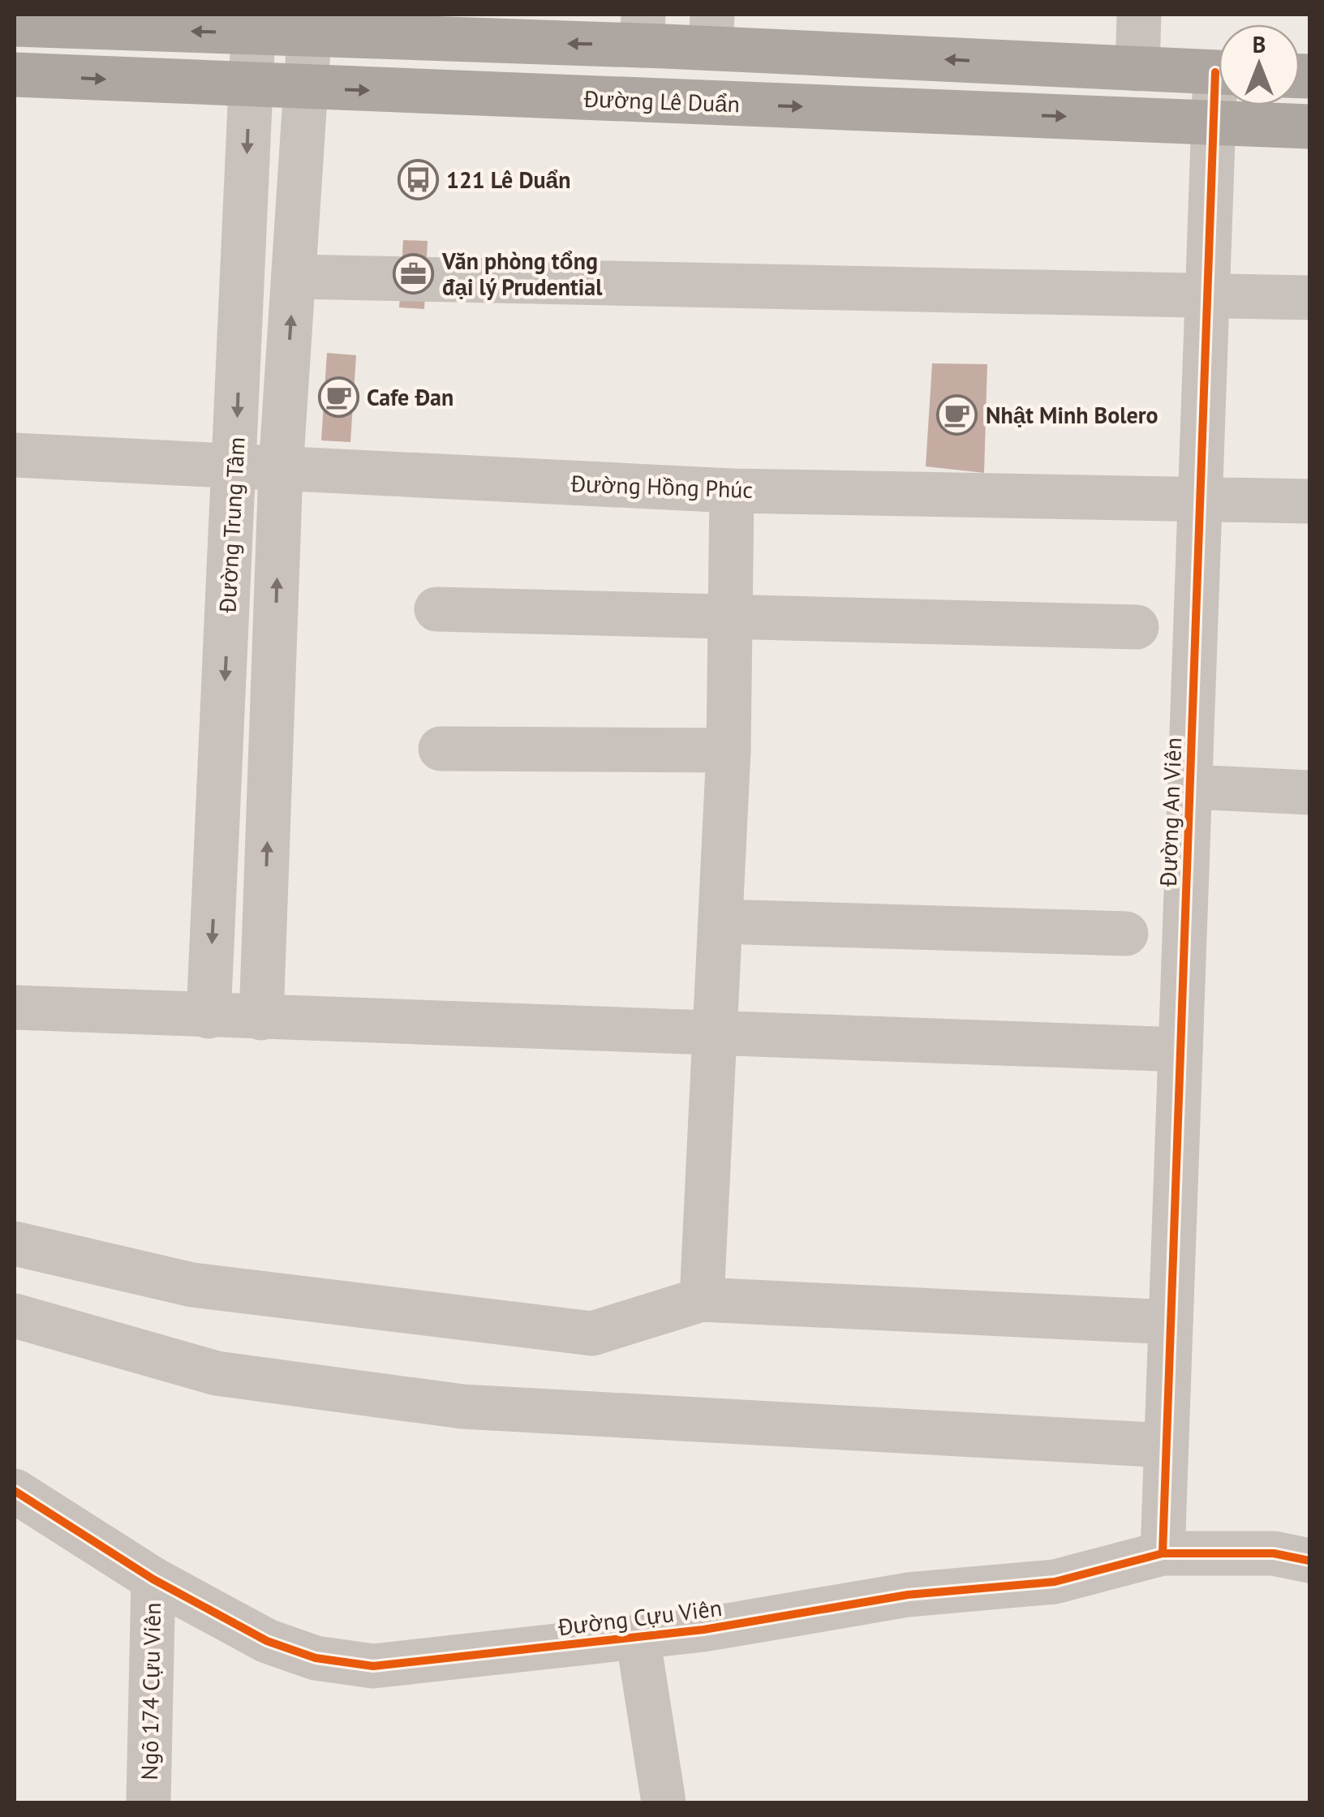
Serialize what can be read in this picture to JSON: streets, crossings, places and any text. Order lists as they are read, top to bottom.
{
  "streets": {
    "main road": ["Đường Lê Duẩn"],
    "street": [
      "Đường Hồng Phúc",
      "Đường Trung Tâm",
      "Đường An Viên",
      "Đường Cựu Viên",
      "Ngõ 174 Cựu Viên"
    ]
  },
  "crossings": [
    ["Đường Lê Duẩn", "Đường Trung Tâm"],
    ["Đường Lê Duẩn", "Đường An Viên"],
    ["Đường Hồng Phúc", "Đường Trung Tâm"],
    ["Đường Hồng Phúc", "Đường An Viên"],
    ["Đường An Viên", "Đường Cựu Viên"],
    ["Đường Cựu Viên", "Ngõ 174 Cựu Viên"]
  ],
  "places": {
    "bus stop": ["121 Lê Duẩn"],
    "office": ["Văn phòng tổng đại lý Prudential"],
    "cafe": ["Cafe Đan", "Nhật Minh Bolero"]
  },
  "north": "top"
}
